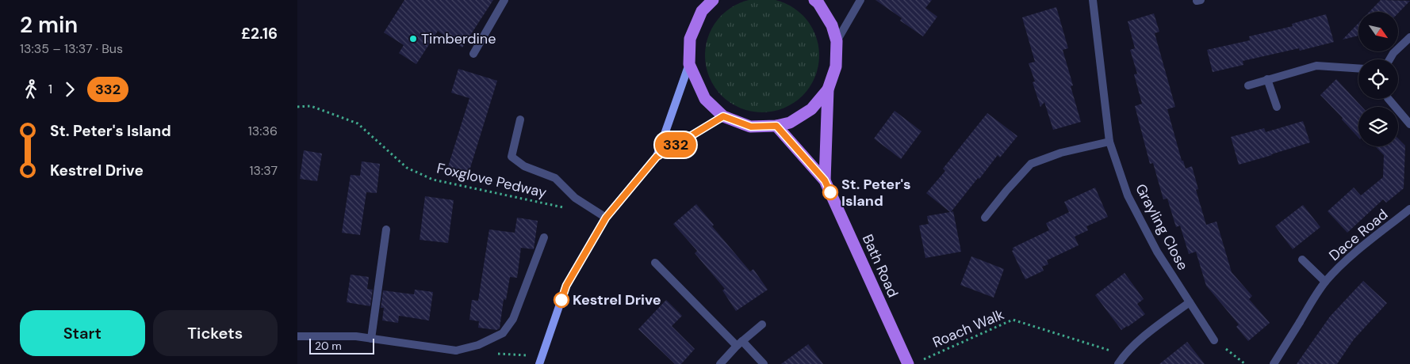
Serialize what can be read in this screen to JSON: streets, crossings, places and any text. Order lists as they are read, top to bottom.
{
  "streets": {
    "main road": ["Bath Road"],
    "street": ["Grayling Close", "Dace Road"],
    "path": ["Foxglove Pedway", "Roach Walk"]
  },
  "places": ["Timberdine", "St. Peter's Island", "Kestrel Drive"],
  "lines": ["bus line 332"],
  "scale_bar": "20 m",
  "north": "bottom right",
  "page": {
    "heading": ["2 min", "13:35 – 13:37 · Bus", "£2.16"],
    "on_map": "332",
    "legs": ["1", "332"],
    "list": [
      {
        "name": "St. Peter's Island",
        "value": "13:36"
      },
      {
        "name": "Kestrel Drive",
        "value": "13:37"
      }
    ],
    "buttons": ["Start", "Tickets"],
    "scale": "20 m"
  }
}
